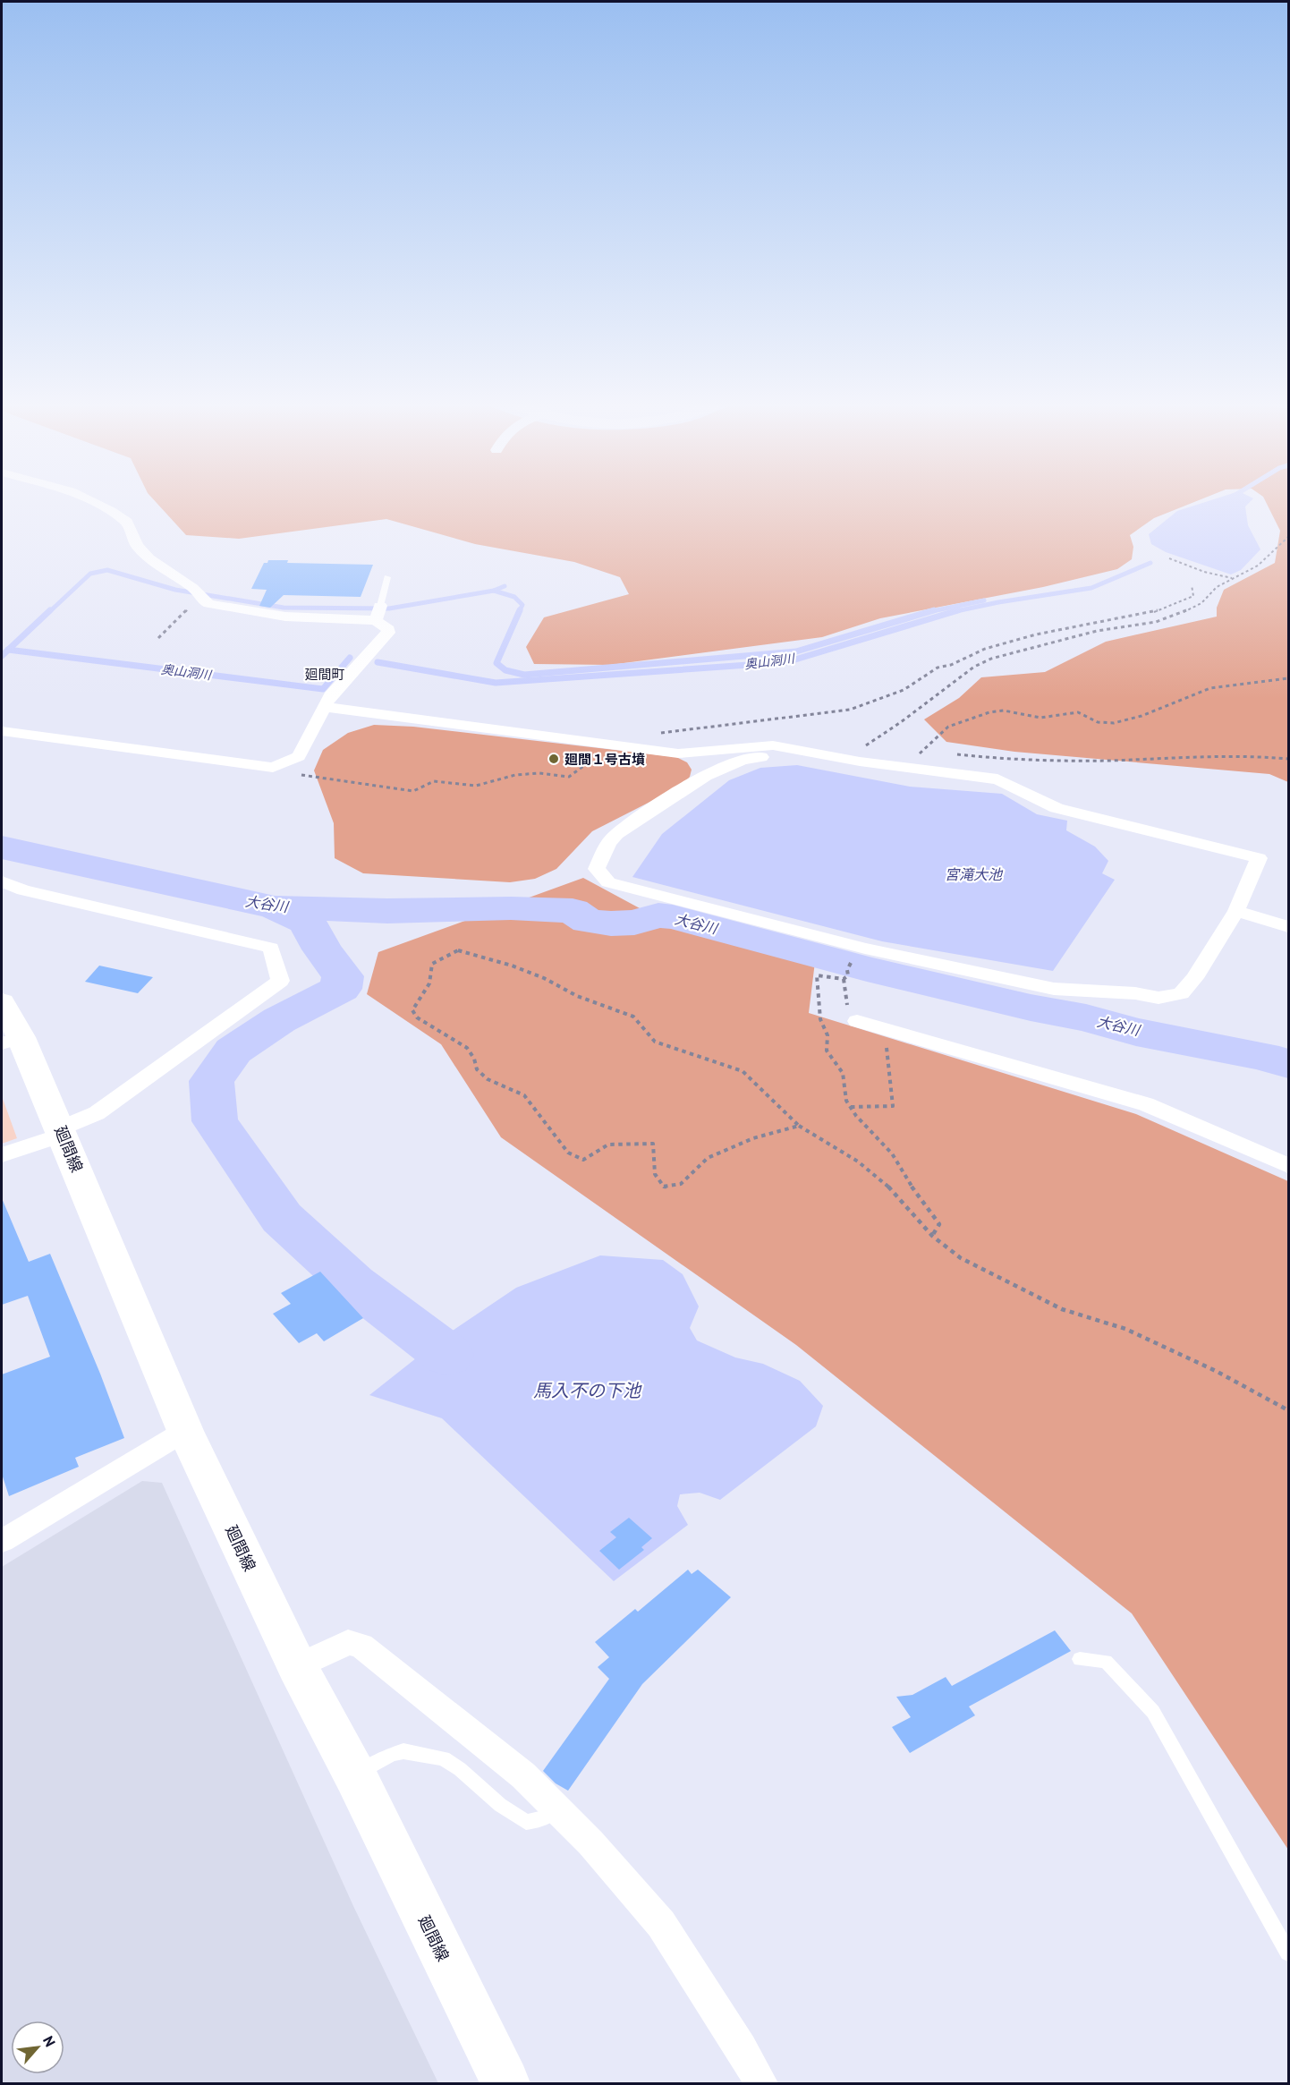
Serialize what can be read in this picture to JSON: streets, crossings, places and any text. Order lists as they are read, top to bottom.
{
  "streets": {
    "street": ["廻間線"]
  },
  "districts": ["廻間町"],
  "water": [
    "奥山洞川",
    "宮滝大池",
    "大谷川",
    "馬入不の下池"
  ],
  "places": ["廻間１号古墳"],
  "north": "top right"
}
